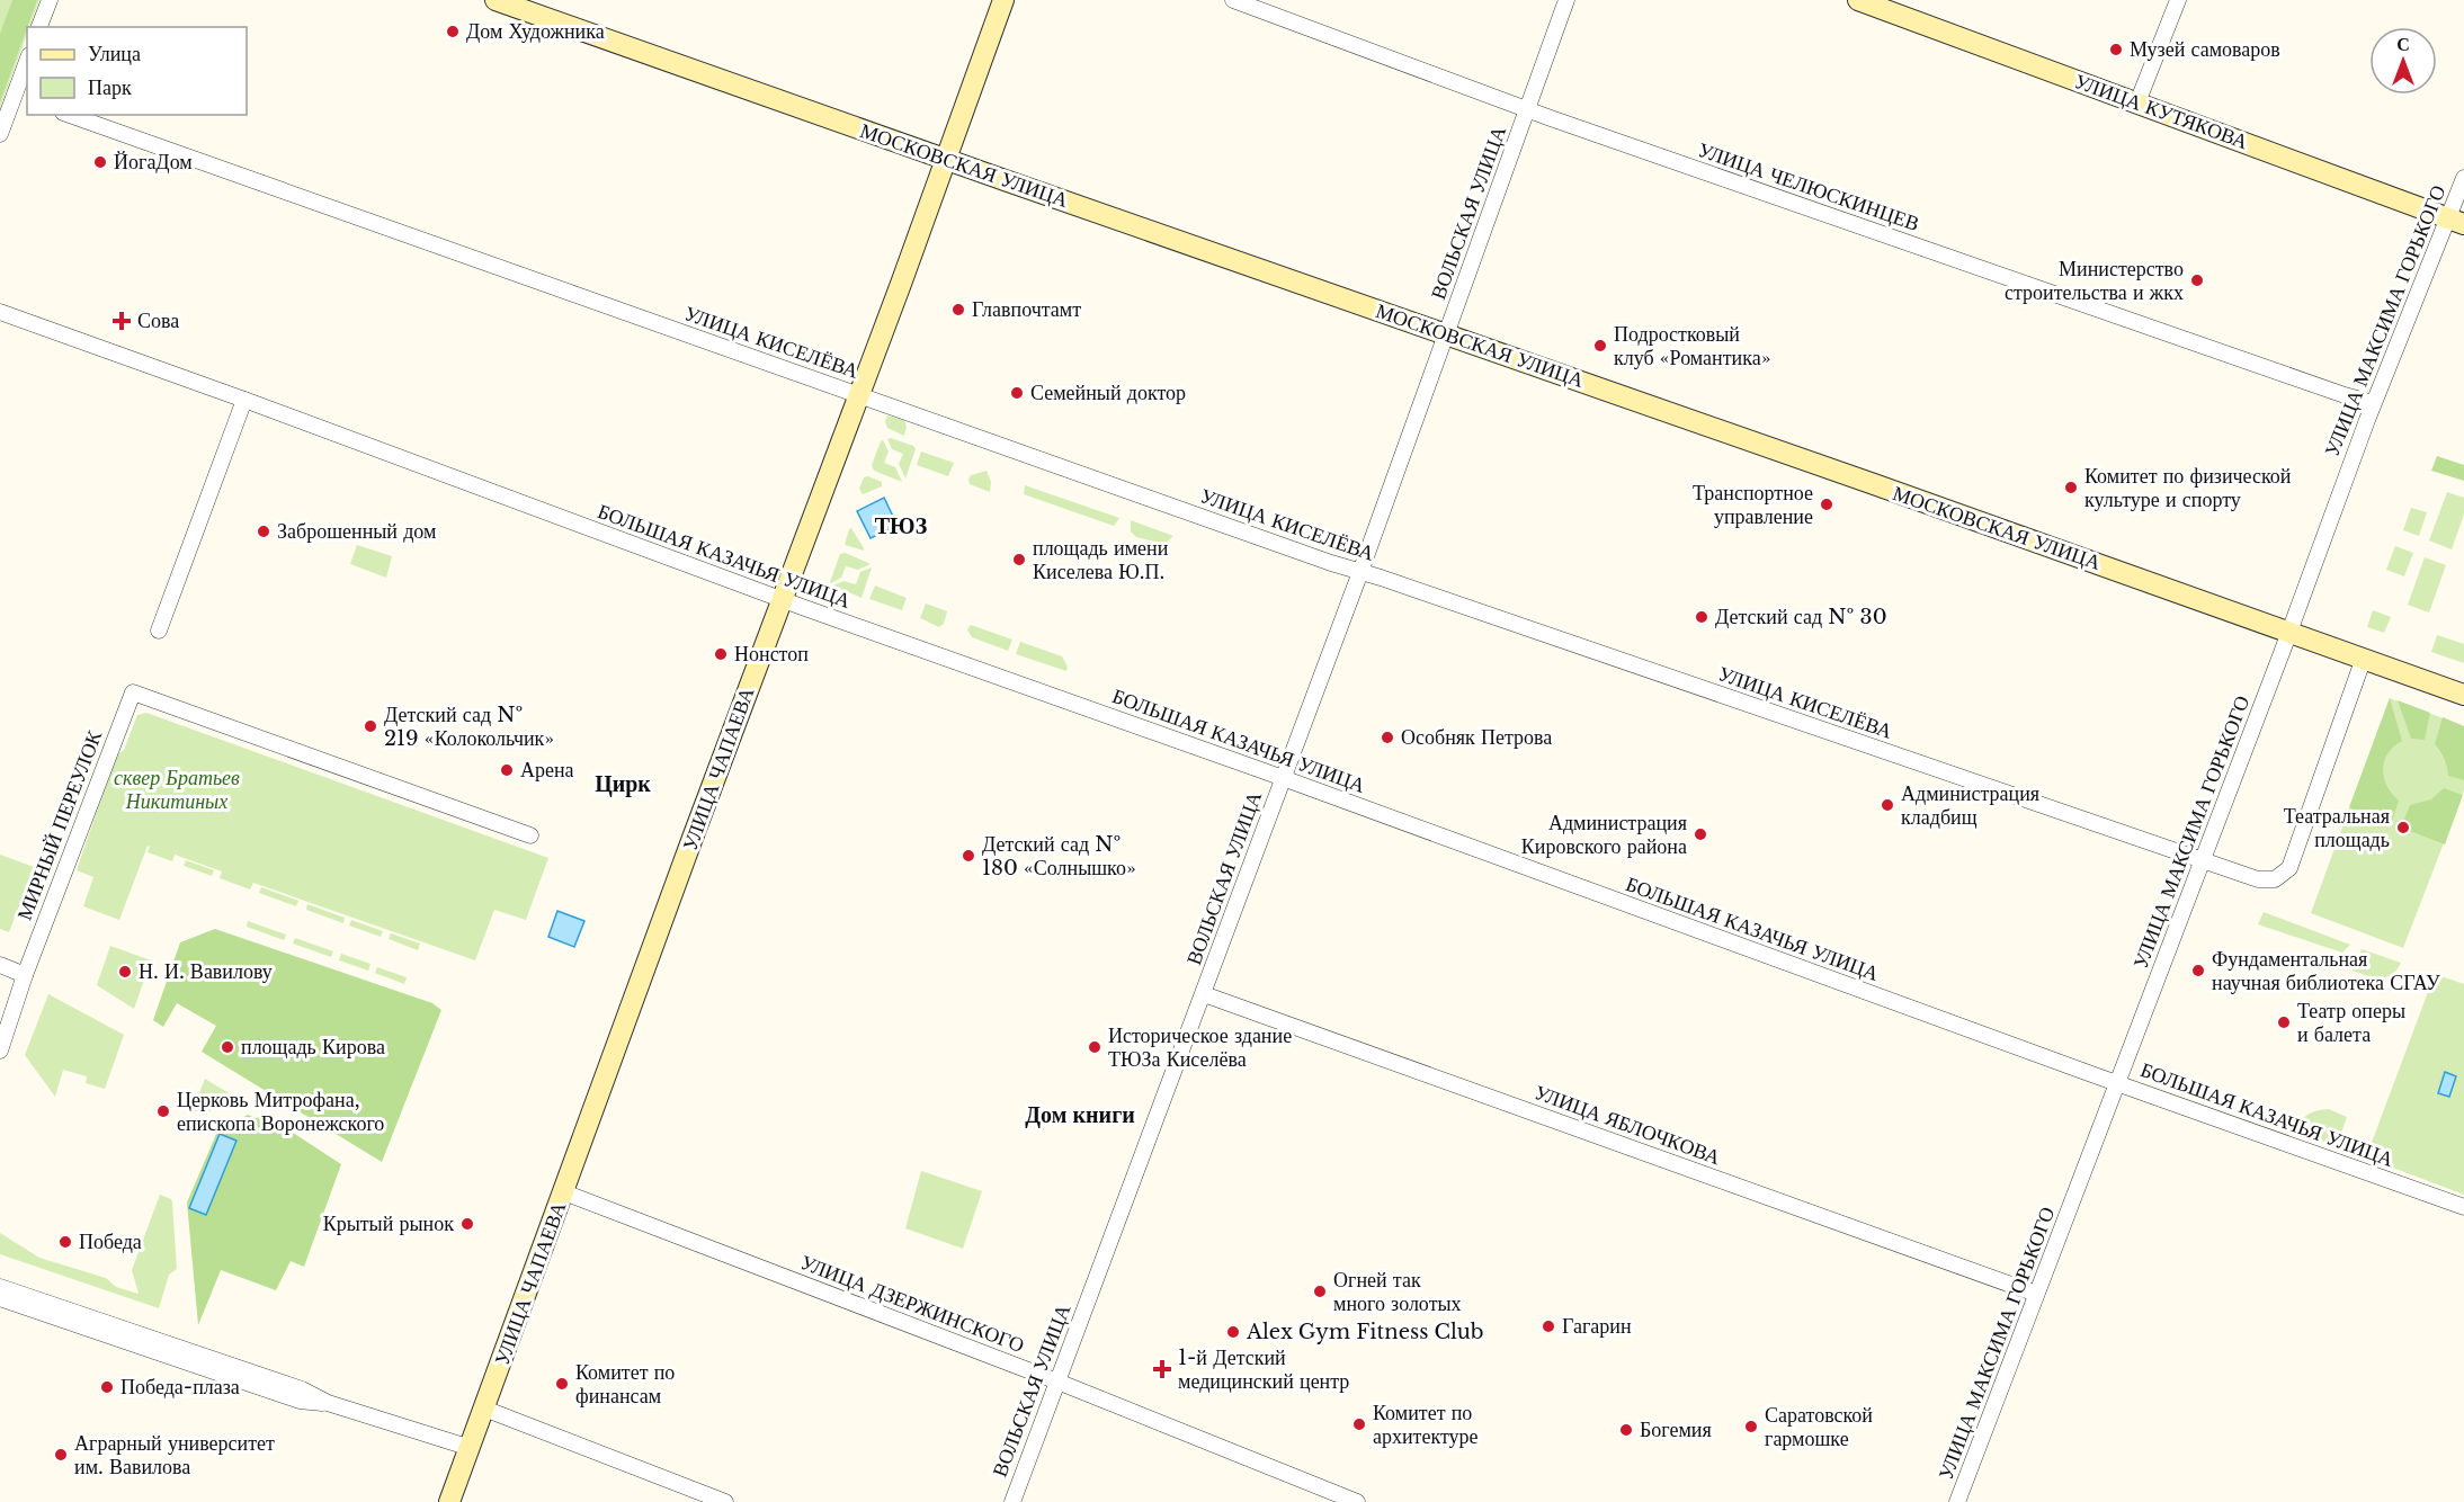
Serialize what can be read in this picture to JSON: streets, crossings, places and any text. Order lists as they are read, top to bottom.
{
  "streets": {
    "street": [
      "УЛИЦА КУТЯКОВА",
      "МОСКОВСКАЯ УЛИЦА",
      "УЛИЦА ЧЕЛЮСКИНЦЕВ",
      "ВОЛЬСКАЯ УЛИЦА",
      "УЛИЦА МАКСИМА ГОРЬКОГО",
      "УЛИЦА КИСЕЛЁВА",
      "БОЛЬШАЯ КАЗАЧЬЯ УЛИЦА",
      "УЛИЦА ЧАПАЕВА",
      "МИРНЫЙ ПЕРЕУЛОК",
      "УЛИЦА ЯБЛОЧКОВА",
      "УЛИЦА ДЗЕРЖИНСКОГО"
    ]
  },
  "crossings": [
    ["УЛИЦА КУТЯКОВА", "УЛИЦА МАКСИМА ГОРЬКОГО"],
    ["МОСКОВСКАЯ УЛИЦА", "ВОЛЬСКАЯ УЛИЦА"],
    ["МОСКОВСКАЯ УЛИЦА", "УЛИЦА МАКСИМА ГОРЬКОГО"],
    ["МОСКОВСКАЯ УЛИЦА", "УЛИЦА КИСЕЛЁВА"],
    ["МОСКОВСКАЯ УЛИЦА", "УЛИЦА ЧАПАЕВА"],
    ["УЛИЦА ЧЕЛЮСКИНЦЕВ", "ВОЛЬСКАЯ УЛИЦА"],
    ["УЛИЦА ЧЕЛЮСКИНЦЕВ", "УЛИЦА МАКСИМА ГОРЬКОГО"],
    ["ВОЛЬСКАЯ УЛИЦА", "УЛИЦА КИСЕЛЁВА"],
    ["ВОЛЬСКАЯ УЛИЦА", "БОЛЬШАЯ КАЗАЧЬЯ УЛИЦА"],
    ["ВОЛЬСКАЯ УЛИЦА", "УЛИЦА ЯБЛОЧКОВА"],
    ["ВОЛЬСКАЯ УЛИЦА", "УЛИЦА ДЗЕРЖИНСКОГО"],
    ["УЛИЦА МАКСИМА ГОРЬКОГО", "УЛИЦА КИСЕЛЁВА"],
    ["УЛИЦА МАКСИМА ГОРЬКОГО", "БОЛЬШАЯ КАЗАЧЬЯ УЛИЦА"],
    ["УЛИЦА МАКСИМА ГОРЬКОГО", "УЛИЦА ЯБЛОЧКОВА"],
    ["УЛИЦА КИСЕЛЁВА", "УЛИЦА ЧАПАЕВА"],
    ["БОЛЬШАЯ КАЗАЧЬЯ УЛИЦА", "УЛИЦА ЧАПАЕВА"],
    ["УЛИЦА ЧАПАЕВА", "УЛИЦА ДЗЕРЖИНСКОГО"]
  ],
  "districts": ["ТЮЗ", "Цирк", "Дом книги"],
  "parks": ["сквер Братьев Никитиных"],
  "places": {
    "other": [
      "Дом Художника",
      "Музей самоваров",
      "ЙогаДом",
      "Министерство строительства и жкх",
      "Главпочтамт",
      "Подростковый клуб «Романтика»",
      "Семейный доктор",
      "Комитет по физической культуре и спорту",
      "Транспортное управление",
      "Заброшенный дом",
      "площадь имени Киселева Ю.П.",
      "Детский сад № 30",
      "Нонстоп",
      "Детский сад № 219 «Колокольчик»",
      "Особняк Петрова",
      "Арена",
      "Администрация кладбищ",
      "Театральная площадь",
      "Администрация Кировского района",
      "Детский сад № 180 «Солнышко»",
      "Фундаментальная научная библиотека СГАУ",
      "Н. И. Вавилову",
      "Театр оперы и балета",
      "площадь Кирова",
      "Историческое здание ТЮЗа Киселёва",
      "Церковь Митрофана, епископа Воронежского",
      "Крытый рынок",
      "Победа",
      "Огней так много золотых",
      "Гагарин",
      "Alex Gym Fitness Club",
      "Комитет по финансам",
      "Победа-плаза",
      "Комитет по архитектуре",
      "Саратовской гармошке",
      "Богемия",
      "Аграрный университет им. Вавилова"
    ],
    "health": ["Сова", "1-й Детский медицинский центр"]
  },
  "legend": ["Улица", "Парк"],
  "north": "top"
}
